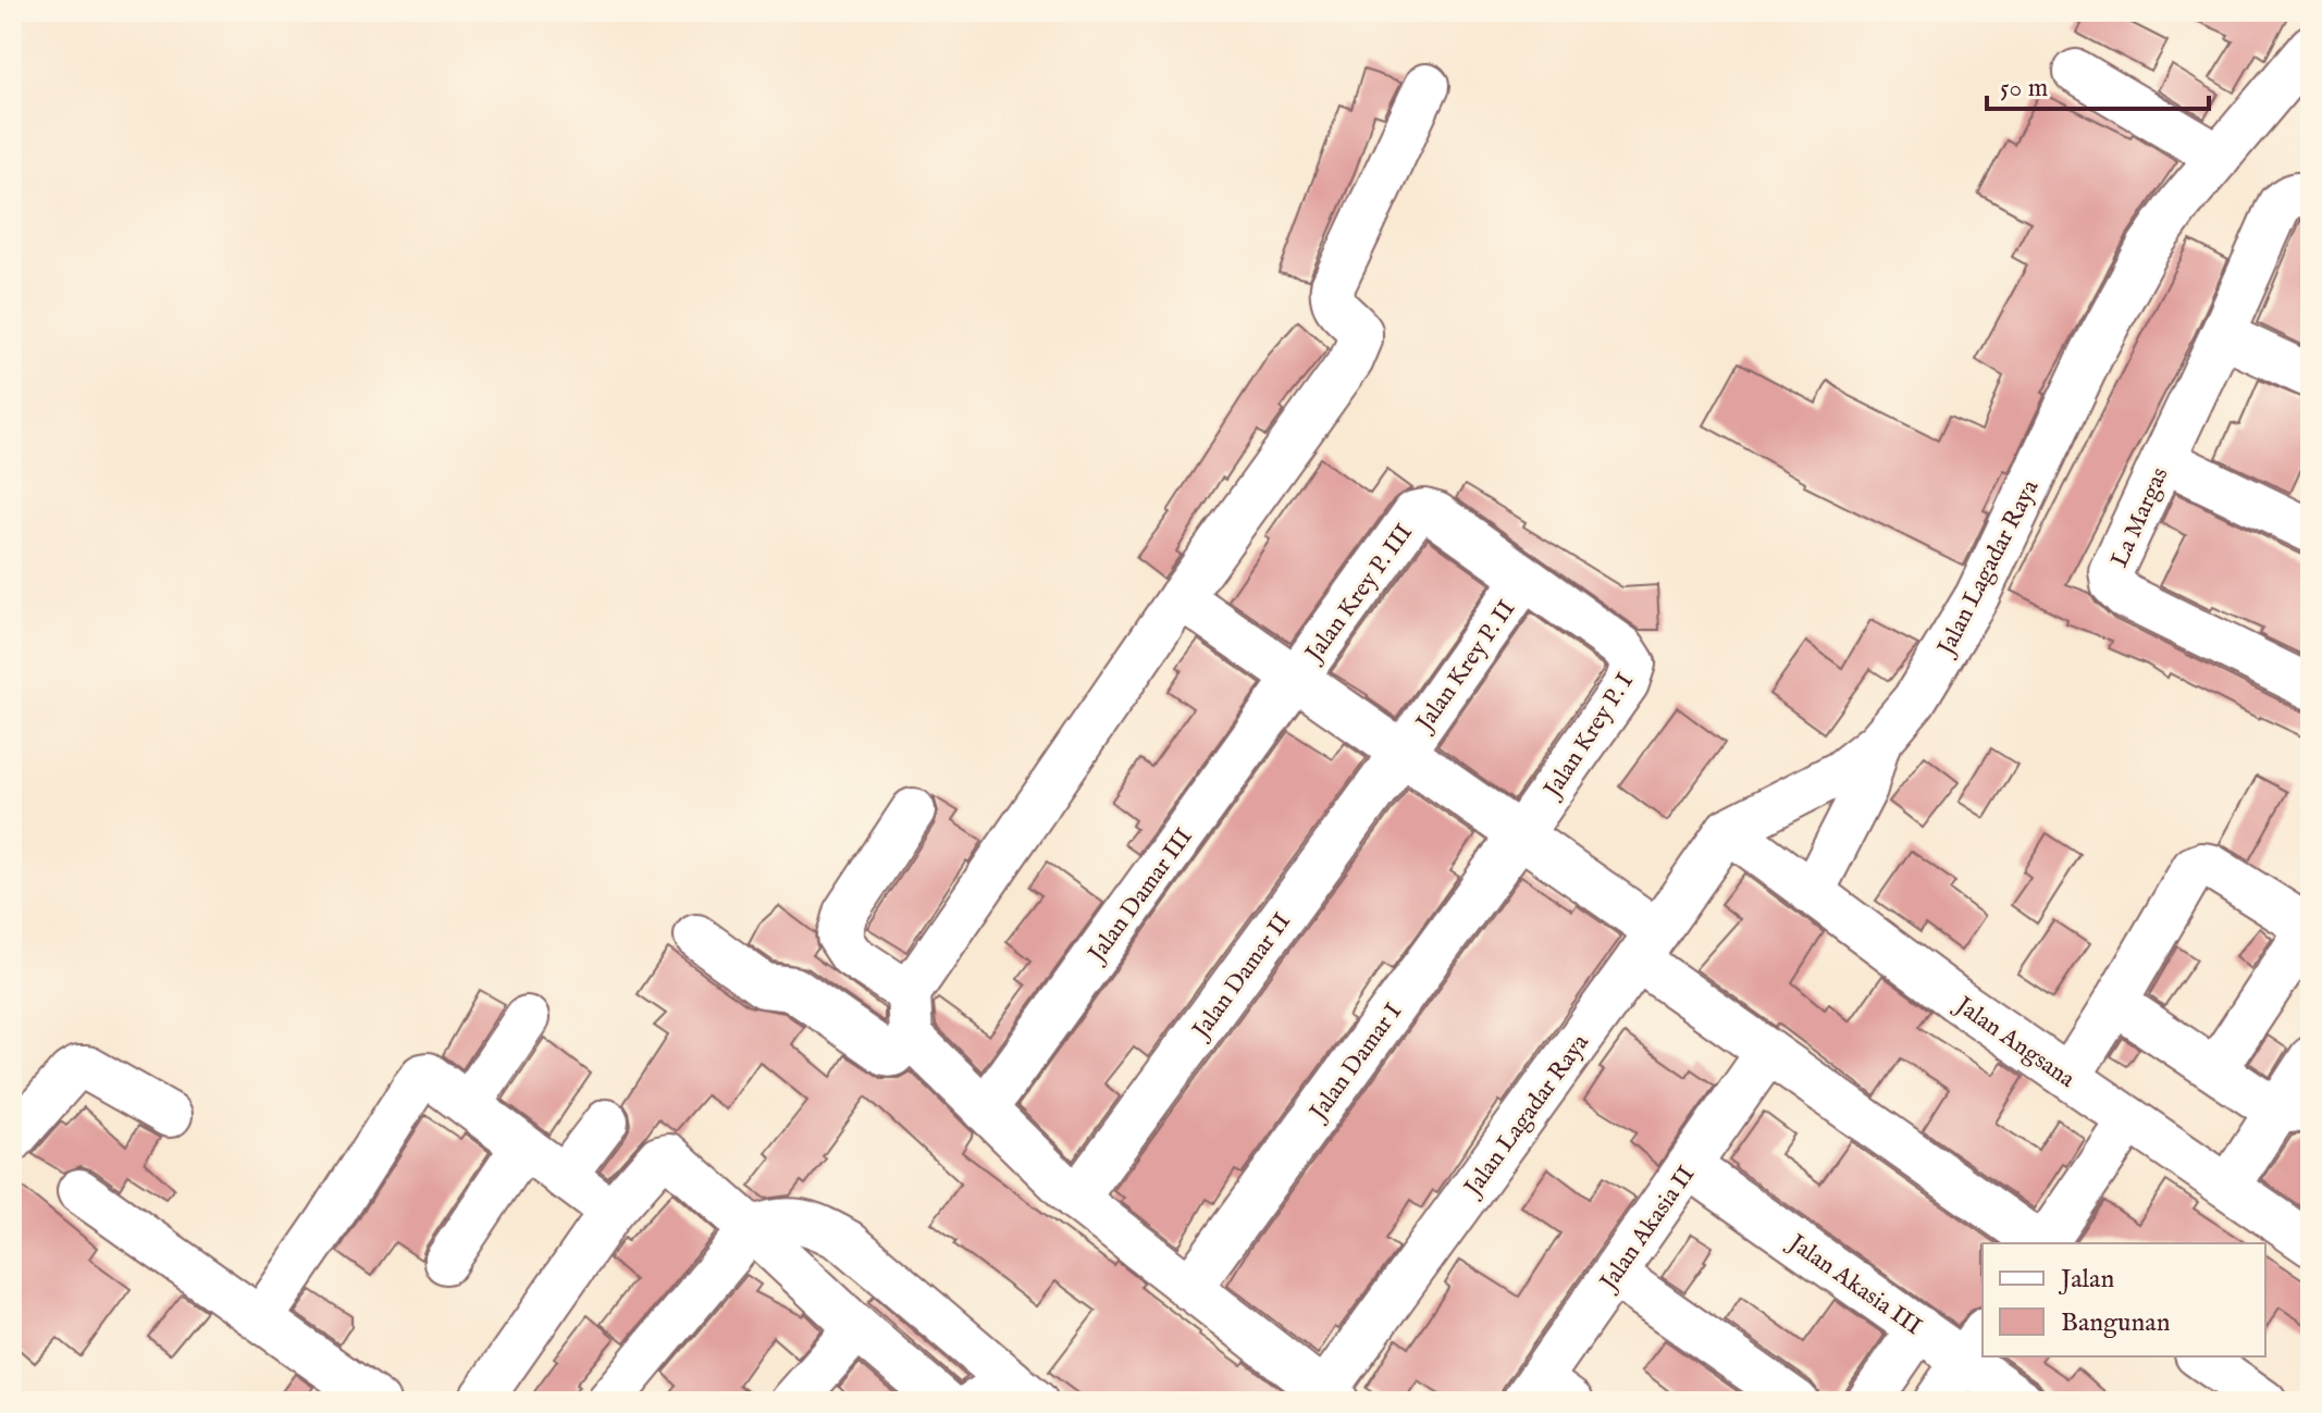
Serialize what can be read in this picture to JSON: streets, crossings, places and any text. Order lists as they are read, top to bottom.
{
  "streets": {
    "street": [
      "La Margas",
      "Jalan Lagadar Raya",
      "Jalan Krey P. III",
      "Jalan Krey P. II",
      "Jalan Krey P. I",
      "Jalan Damar III",
      "Jalan Damar II",
      "Jalan Angsana",
      "Jalan Damar I",
      "Jalan Akasia II",
      "Jalan Akasia III"
    ]
  },
  "crossings": [
    ["Jalan Lagadar Raya", "Jalan Angsana"],
    ["Jalan Krey P. III", "Jalan Krey P. II"],
    ["Jalan Krey P. III", "Jalan Krey P. I"],
    ["Jalan Krey P. III", "Jalan Damar III"],
    ["Jalan Krey P. II", "Jalan Krey P. I"],
    ["Jalan Krey P. II", "Jalan Damar II"],
    ["Jalan Krey P. I", "Jalan Damar I"],
    ["Jalan Akasia II", "Jalan Akasia III"]
  ],
  "legend": ["Jalan", "Bangunan"],
  "scale_bar": "50 m"
}
